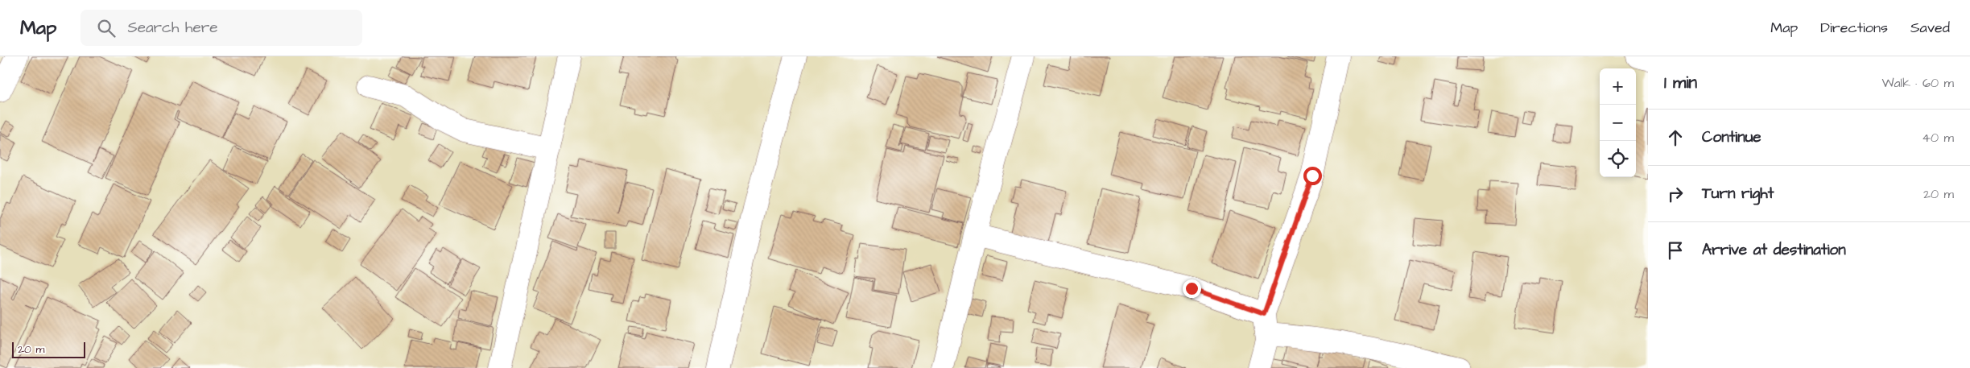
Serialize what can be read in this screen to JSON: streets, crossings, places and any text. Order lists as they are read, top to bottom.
{
  "scale_bar": "20 m",
  "page": {
    "header": "Map",
    "search": "Search here",
    "nav": ["Map", "Directions", "Saved"],
    "heading": ["1 min", "Walk · 60 m"],
    "map_buttons": ["+", "−"],
    "list": [
      ["Continue", "40 m"],
      ["Turn right", "20 m"],
      "Arrive at destination"
    ],
    "scale": "20 m"
  }
}
